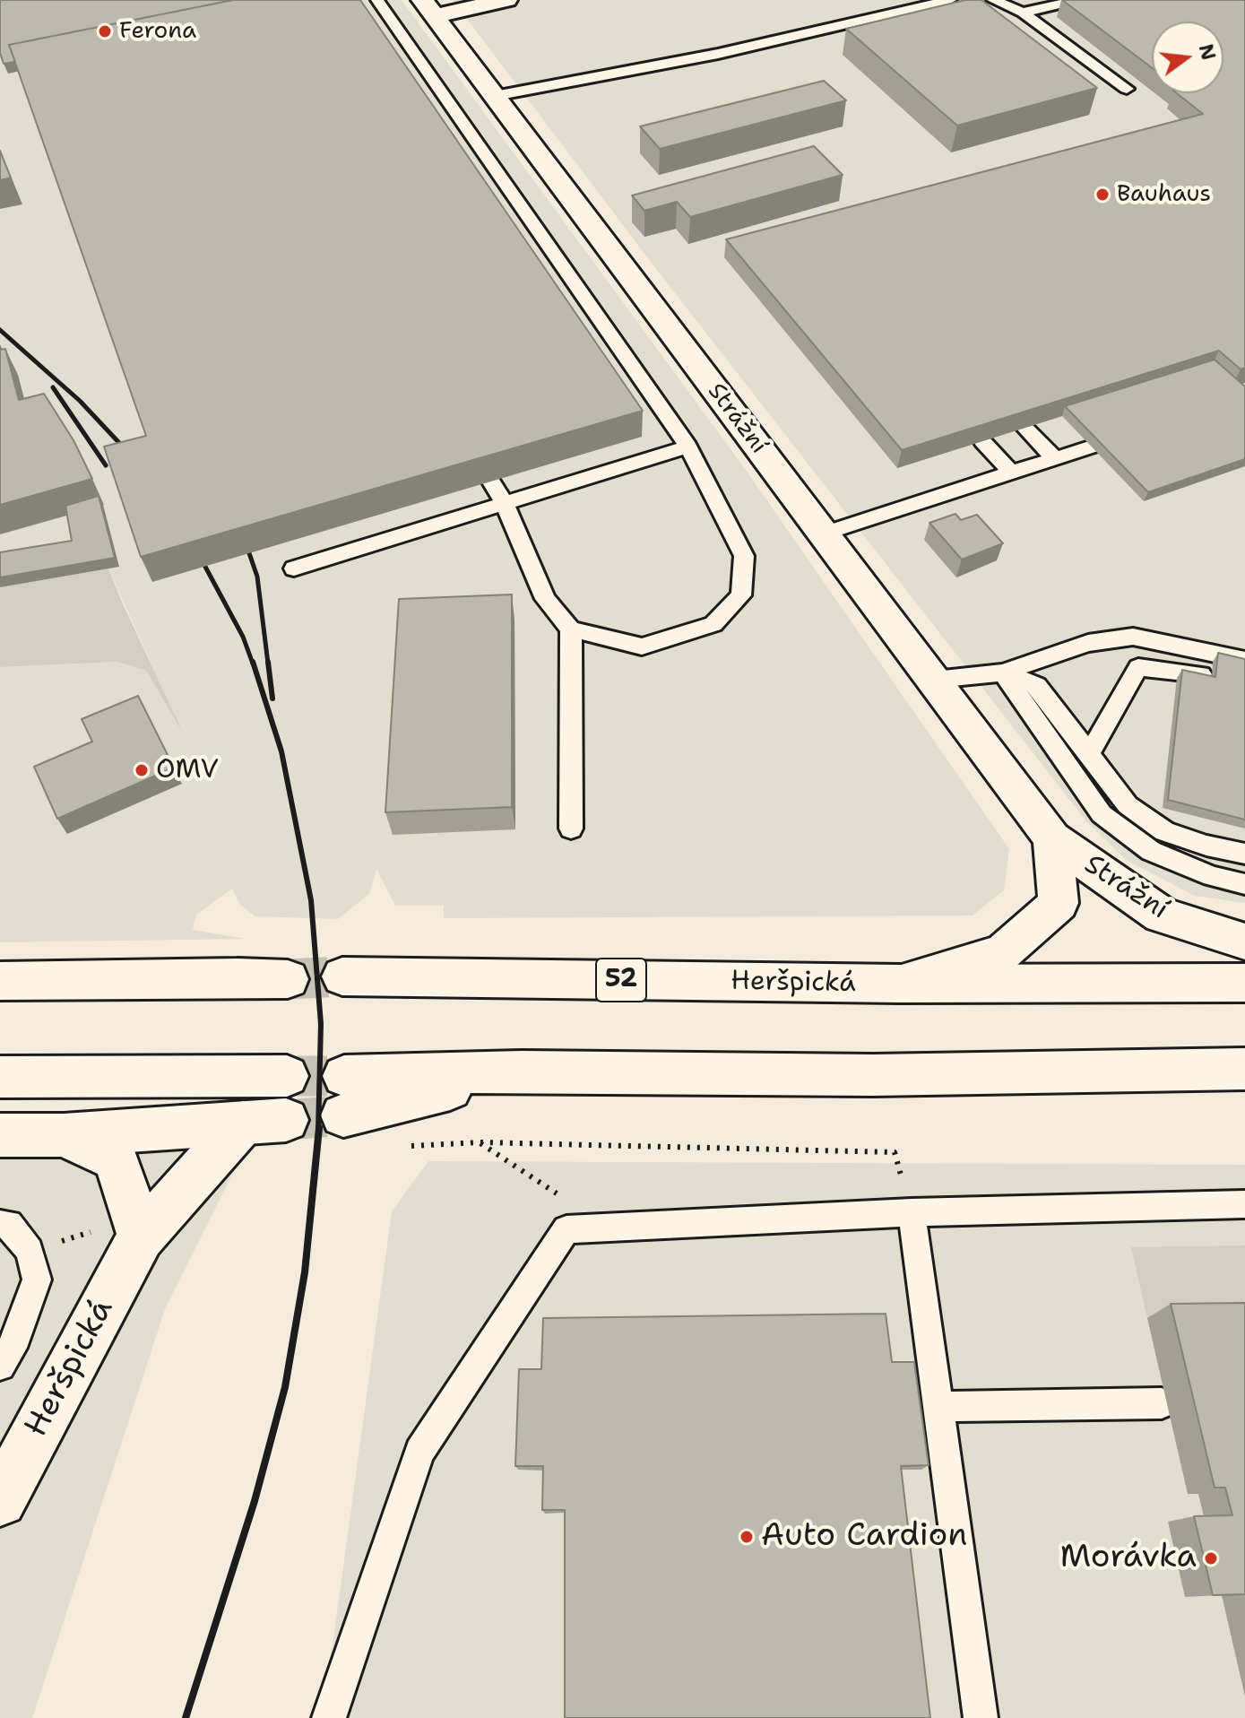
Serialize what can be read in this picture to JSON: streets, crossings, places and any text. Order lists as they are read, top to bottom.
{
  "streets": {
    "street": ["Strážní", "52", "Heršpická"]
  },
  "crossings": [
    ["Strážní", "Heršpická"]
  ],
  "places": [
    "Ferona",
    "Bauhaus",
    "OMV",
    "Auto Cardion",
    "Morávka"
  ],
  "north": "right"
}
